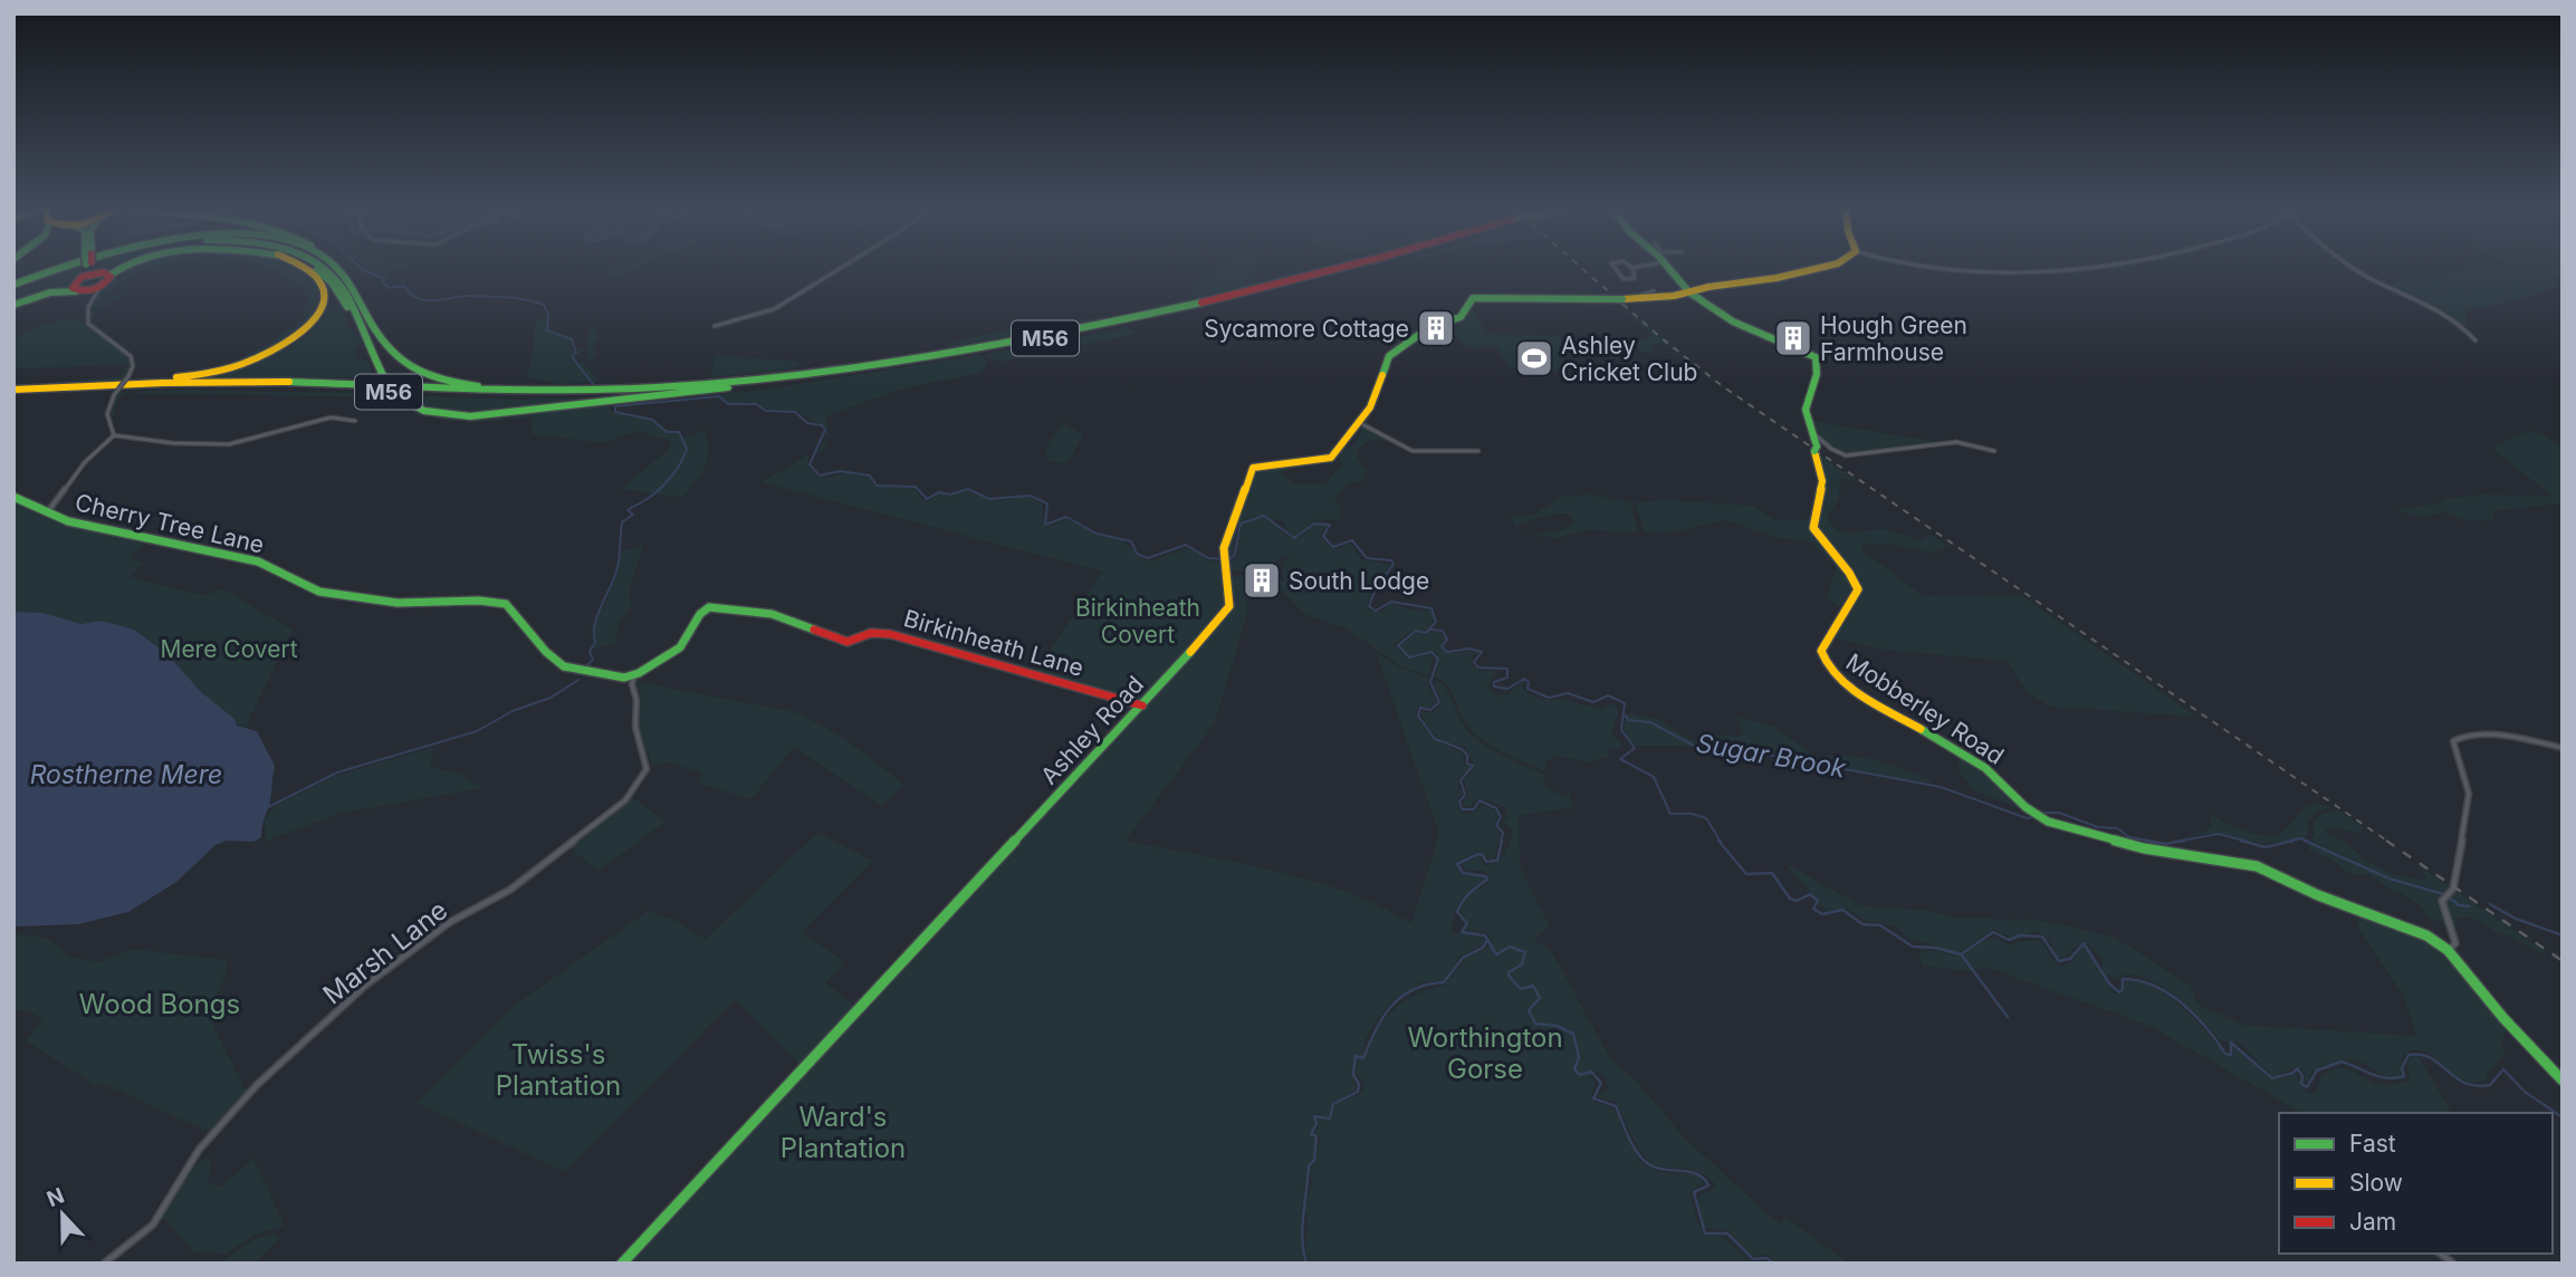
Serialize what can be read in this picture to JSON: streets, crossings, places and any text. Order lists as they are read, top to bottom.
{
  "streets": {
    "main road": [
      "M56",
      "Cherry Tree Lane",
      "Birkinheath Lane",
      "Mobberley Road",
      "Ashley Road"
    ],
    "street": ["Marsh Lane"]
  },
  "crossings": [
    ["Cherry Tree Lane", "Birkinheath Lane"],
    ["Cherry Tree Lane", "Marsh Lane"],
    ["Birkinheath Lane", "Ashley Road"],
    ["Birkinheath Lane", "Marsh Lane"],
    ["Mobberley Road", "Ashley Road"]
  ],
  "water": ["Sugar Brook", "Rostherne Mere"],
  "parks": [
    "Birkinheath Covert",
    "Mere Covert",
    "Wood Bongs",
    "Worthington Gorse",
    "Twiss's Plantation",
    "Ward's Plantation"
  ],
  "places": {
    "building": ["Sycamore Cottage", "Hough Green Farmhouse", "South Lodge"],
    "sports": ["Ashley Cricket Club"]
  },
  "legend": ["Fast", "Slow", "Jam"],
  "north": "top"
}
